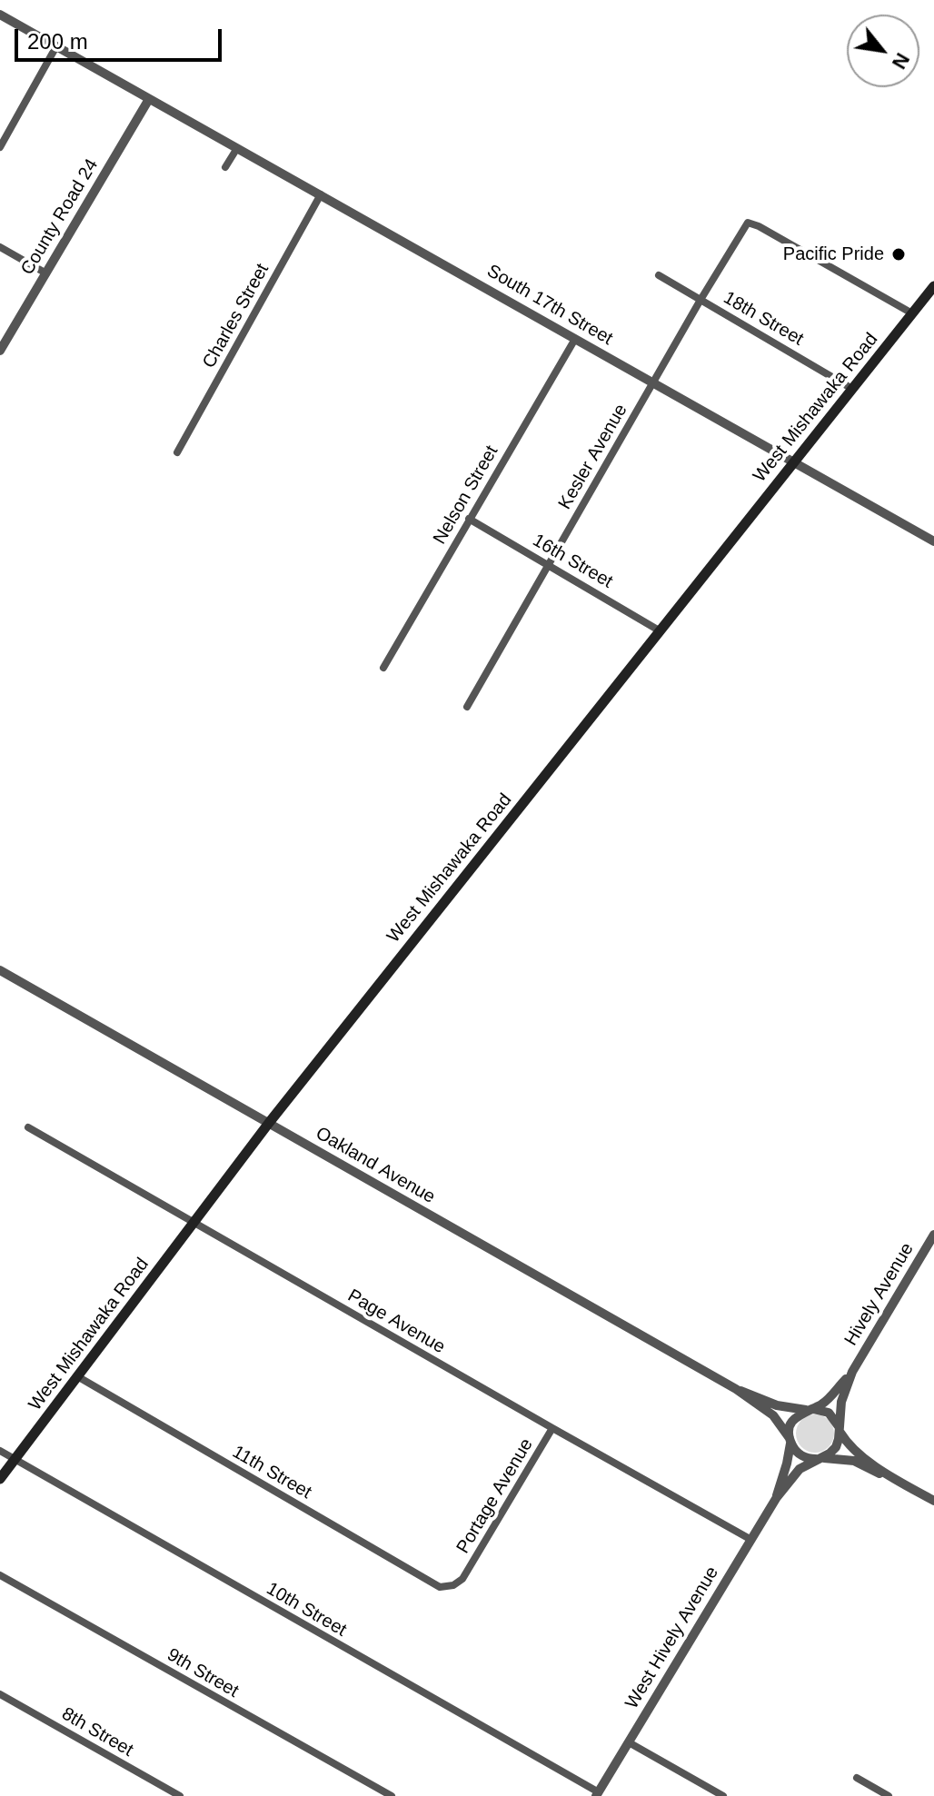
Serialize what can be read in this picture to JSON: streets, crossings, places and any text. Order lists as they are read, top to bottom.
{
  "streets": {
    "main road": ["West Mishawaka Road"],
    "street": [
      "County Road 24",
      "South 17th Street",
      "Charles Street",
      "18th Street",
      "Kesler Avenue",
      "Nelson Street",
      "16th Street",
      "Oakland Avenue",
      "Hively Avenue",
      "Page Avenue",
      "11th Street",
      "Portage Avenue",
      "10th Street",
      "West Hively Avenue",
      "9th Street",
      "8th Street"
    ]
  },
  "crossings": [
    ["County Road 24", "South 17th Street"],
    ["South 17th Street", "Charles Street"],
    ["South 17th Street", "West Mishawaka Road"],
    ["South 17th Street", "Kesler Avenue"],
    ["South 17th Street", "Nelson Street"],
    ["18th Street", "West Mishawaka Road"],
    ["18th Street", "Kesler Avenue"],
    ["West Mishawaka Road", "Kesler Avenue"],
    ["West Mishawaka Road", "16th Street"],
    ["West Mishawaka Road", "Oakland Avenue"],
    ["West Mishawaka Road", "Page Avenue"],
    ["West Mishawaka Road", "11th Street"],
    ["West Mishawaka Road", "10th Street"],
    ["Kesler Avenue", "16th Street"],
    ["Nelson Street", "16th Street"],
    ["Oakland Avenue", "Hively Avenue"],
    ["Hively Avenue", "West Hively Avenue"],
    ["Page Avenue", "Portage Avenue"],
    ["Page Avenue", "West Hively Avenue"],
    ["11th Street", "Portage Avenue"],
    ["10th Street", "West Hively Avenue"]
  ],
  "places": ["Pacific Pride"],
  "scale_bar": "200 m",
  "north": "bottom right"
}
